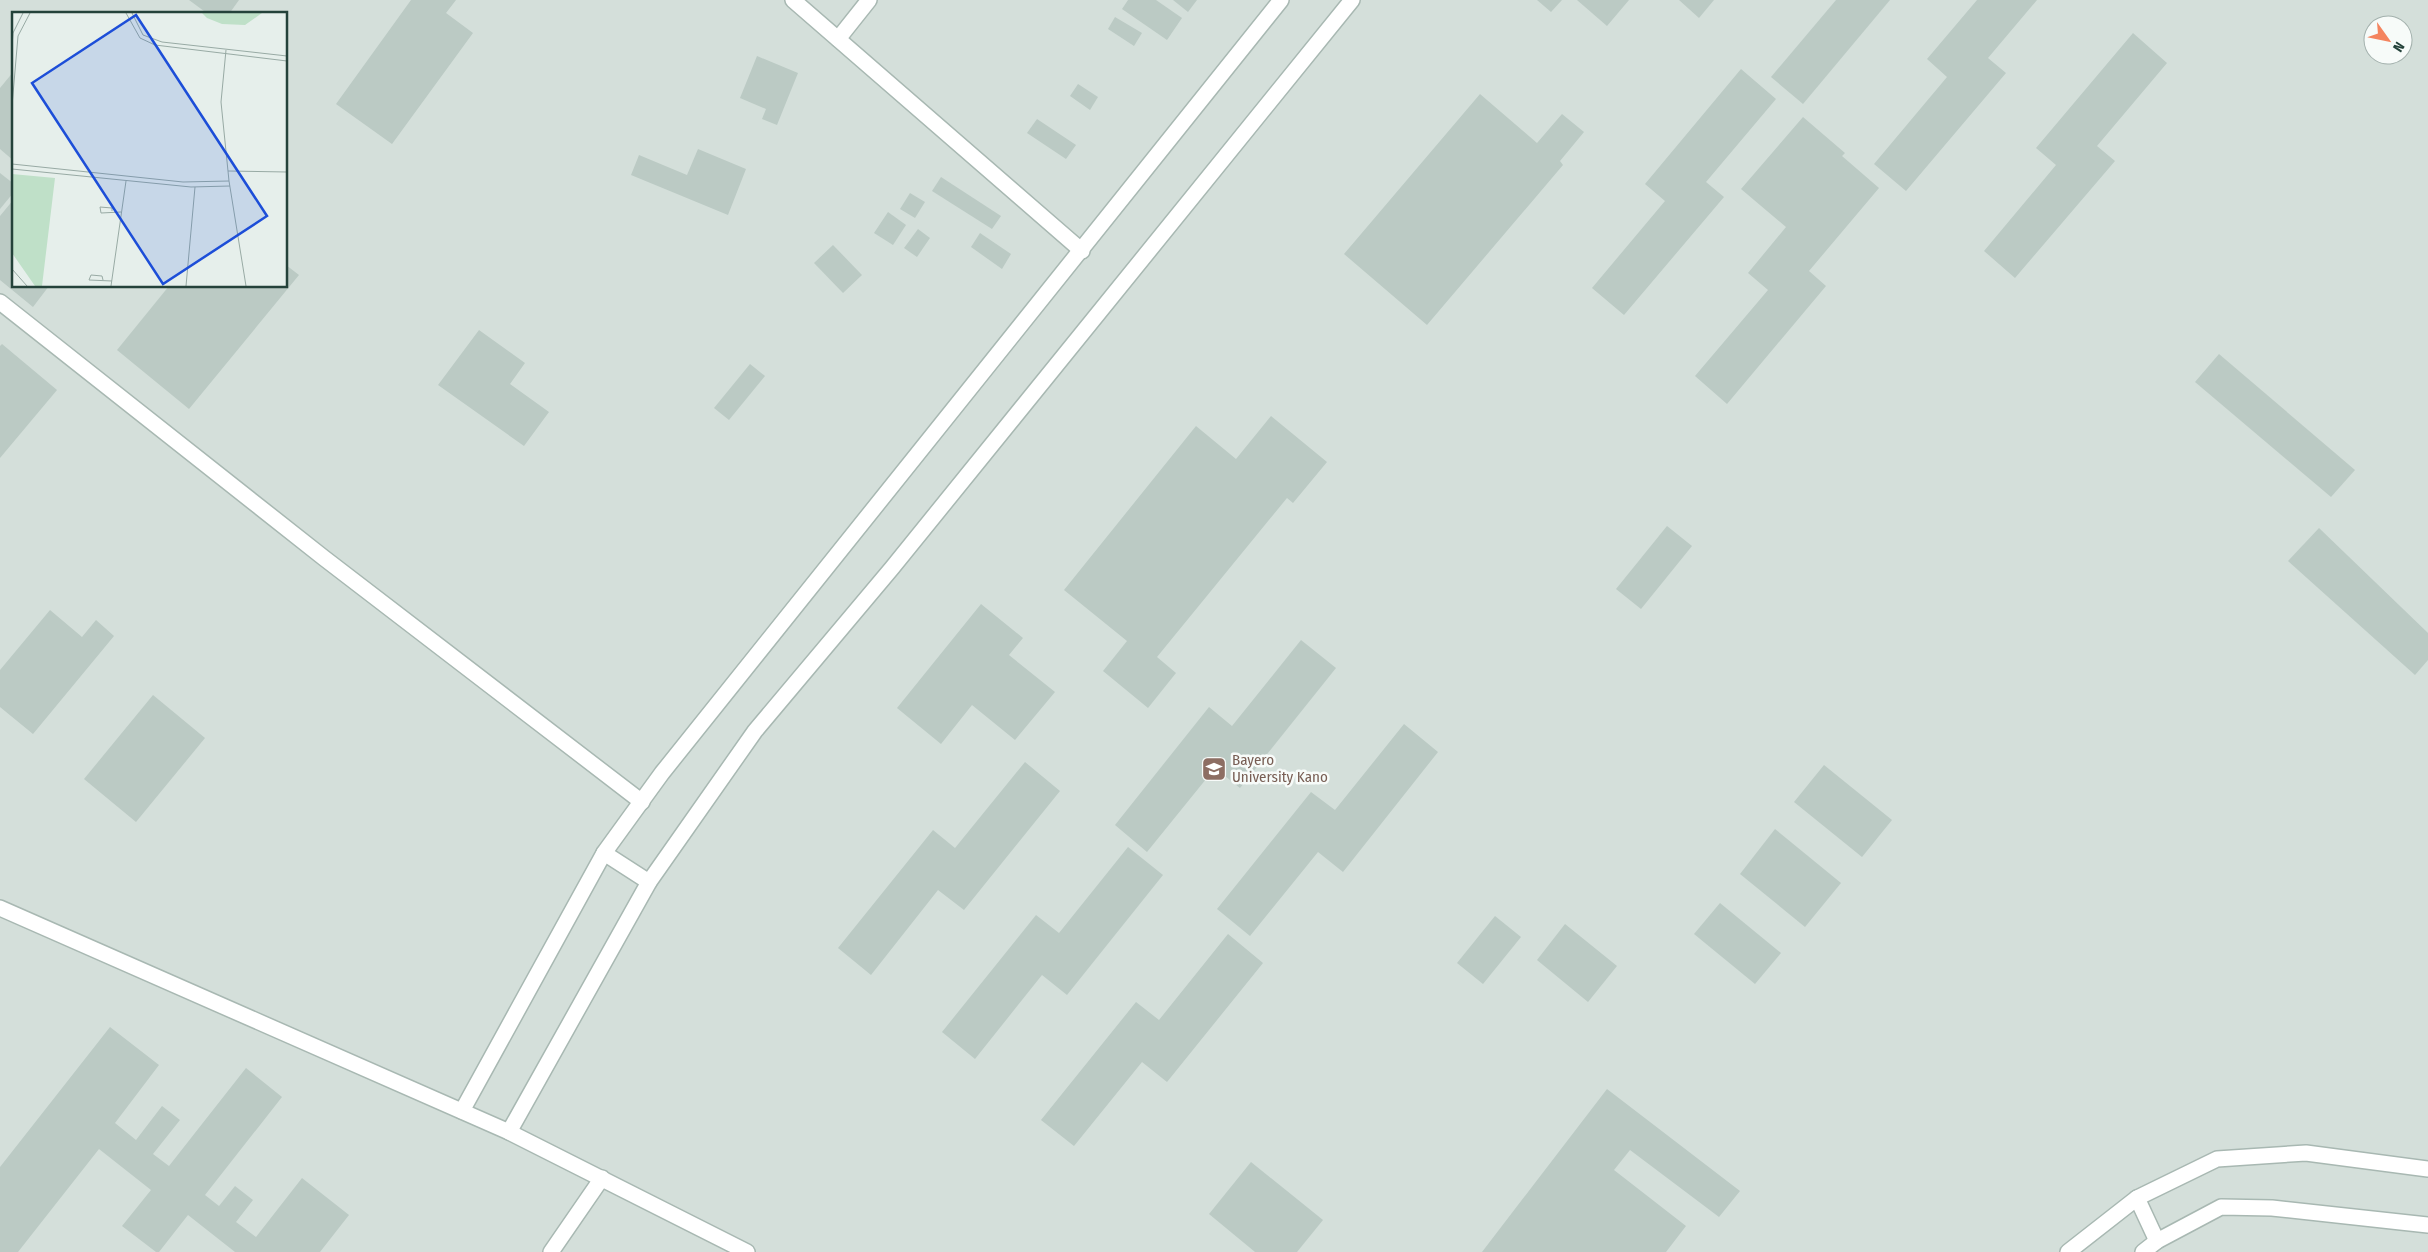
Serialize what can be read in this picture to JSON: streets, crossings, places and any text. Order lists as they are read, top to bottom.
{
  "places": {
    "school or university": ["Bayero University Kano"]
  },
  "north": "bottom right"
}
